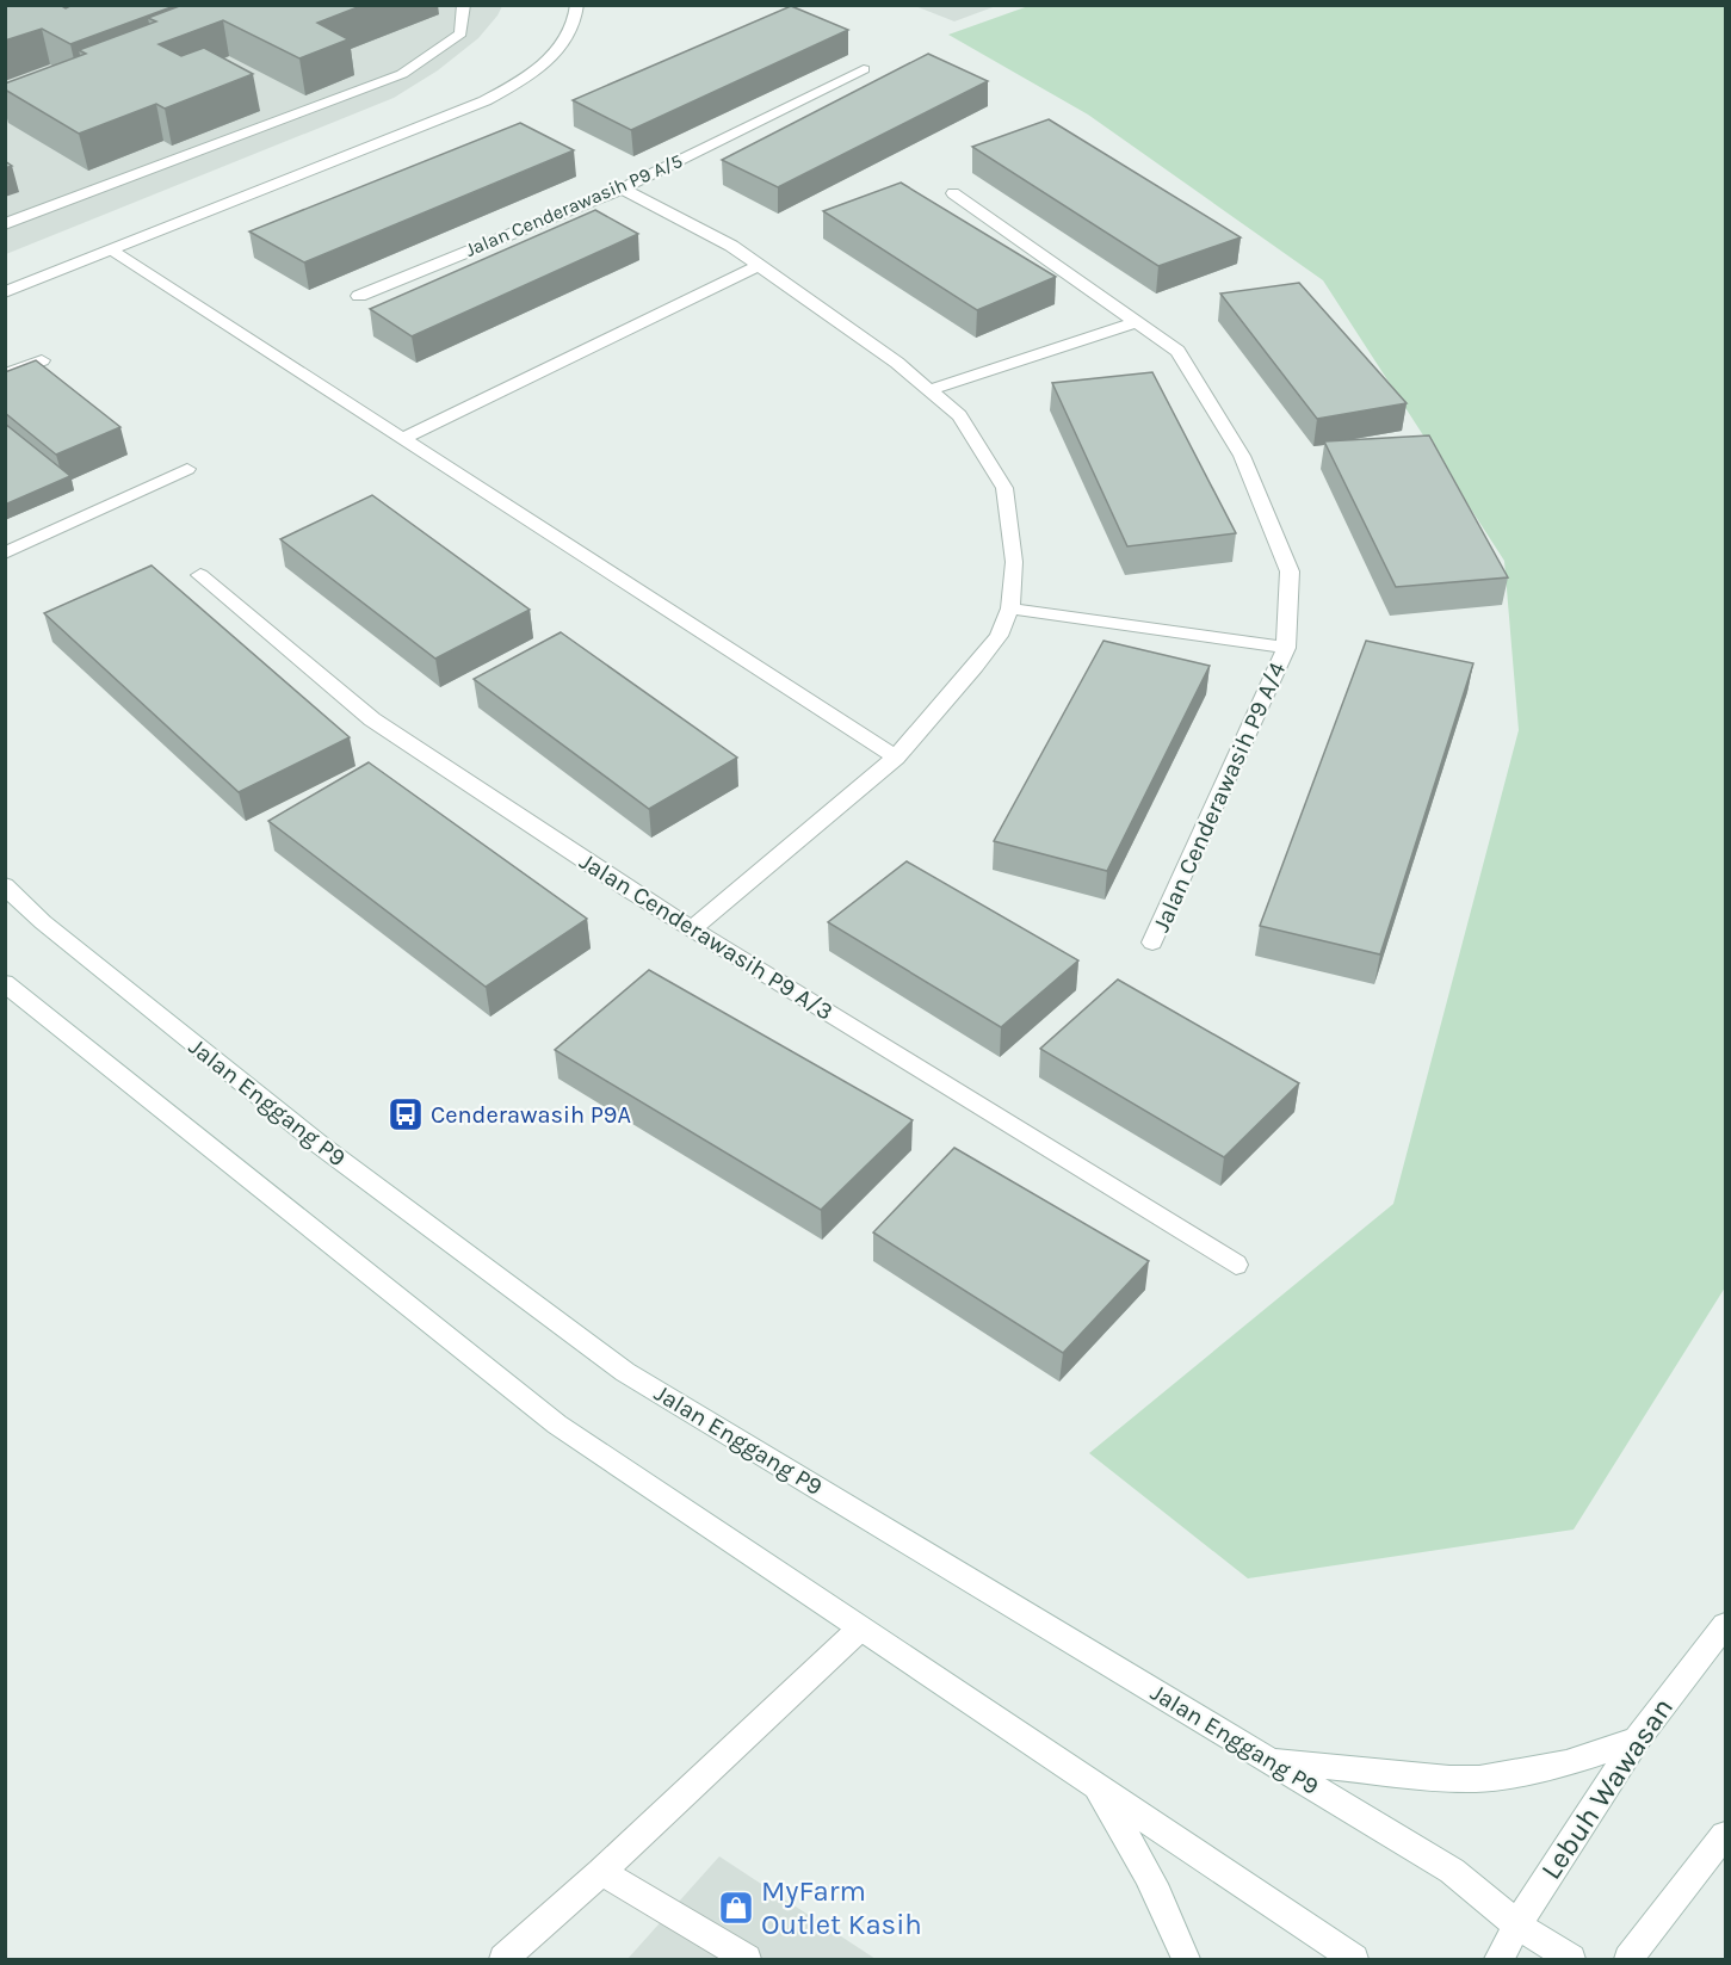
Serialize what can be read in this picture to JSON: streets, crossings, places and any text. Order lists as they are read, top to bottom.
{
  "streets": {
    "street": [
      "Jalan Cenderawasih P9 A/5",
      "Jalan Cenderawasih P9 A/4",
      "Jalan Cenderawasih P9 A/3",
      "Jalan Enggang P9",
      "Lebuh Wawasan"
    ]
  },
  "crossings": [
    ["Jalan Enggang P9", "Lebuh Wawasan"]
  ],
  "places": {
    "bus stop": ["Cenderawasih P9A"],
    "shop": ["MyFarm Outlet Kasih"]
  }
}
